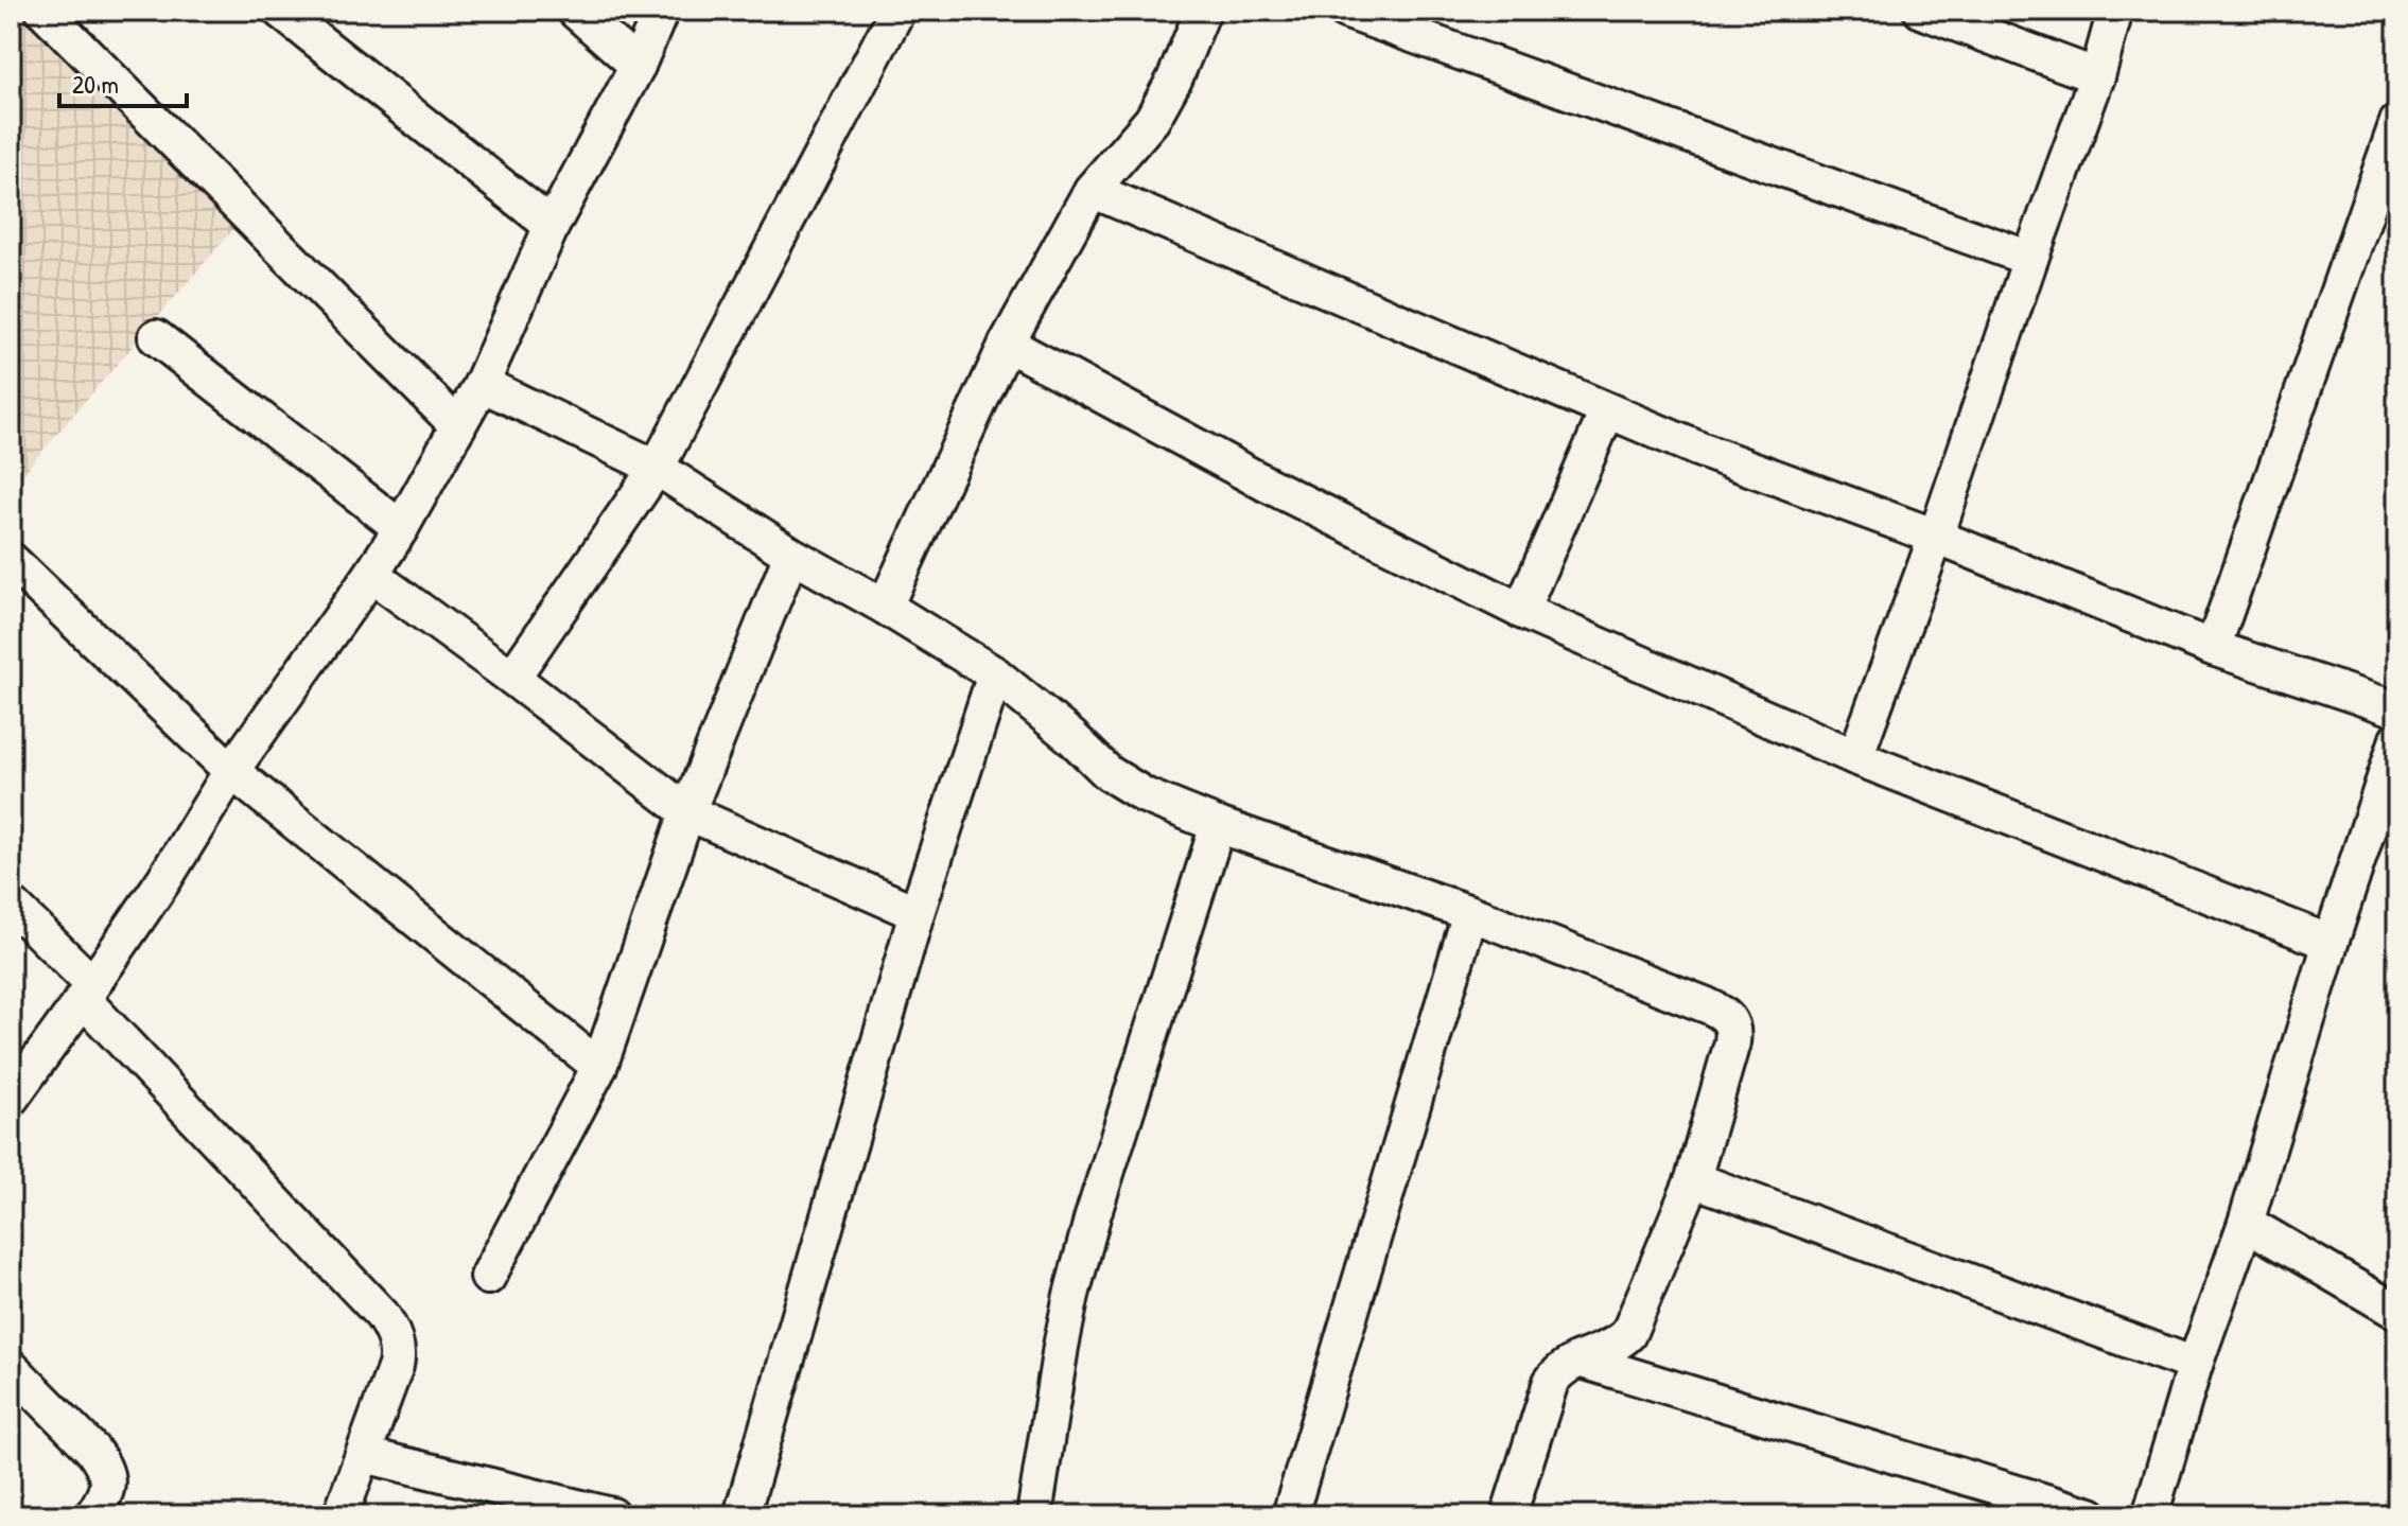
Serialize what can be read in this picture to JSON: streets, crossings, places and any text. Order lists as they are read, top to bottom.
{
  "scale_bar": "20 m"
}
